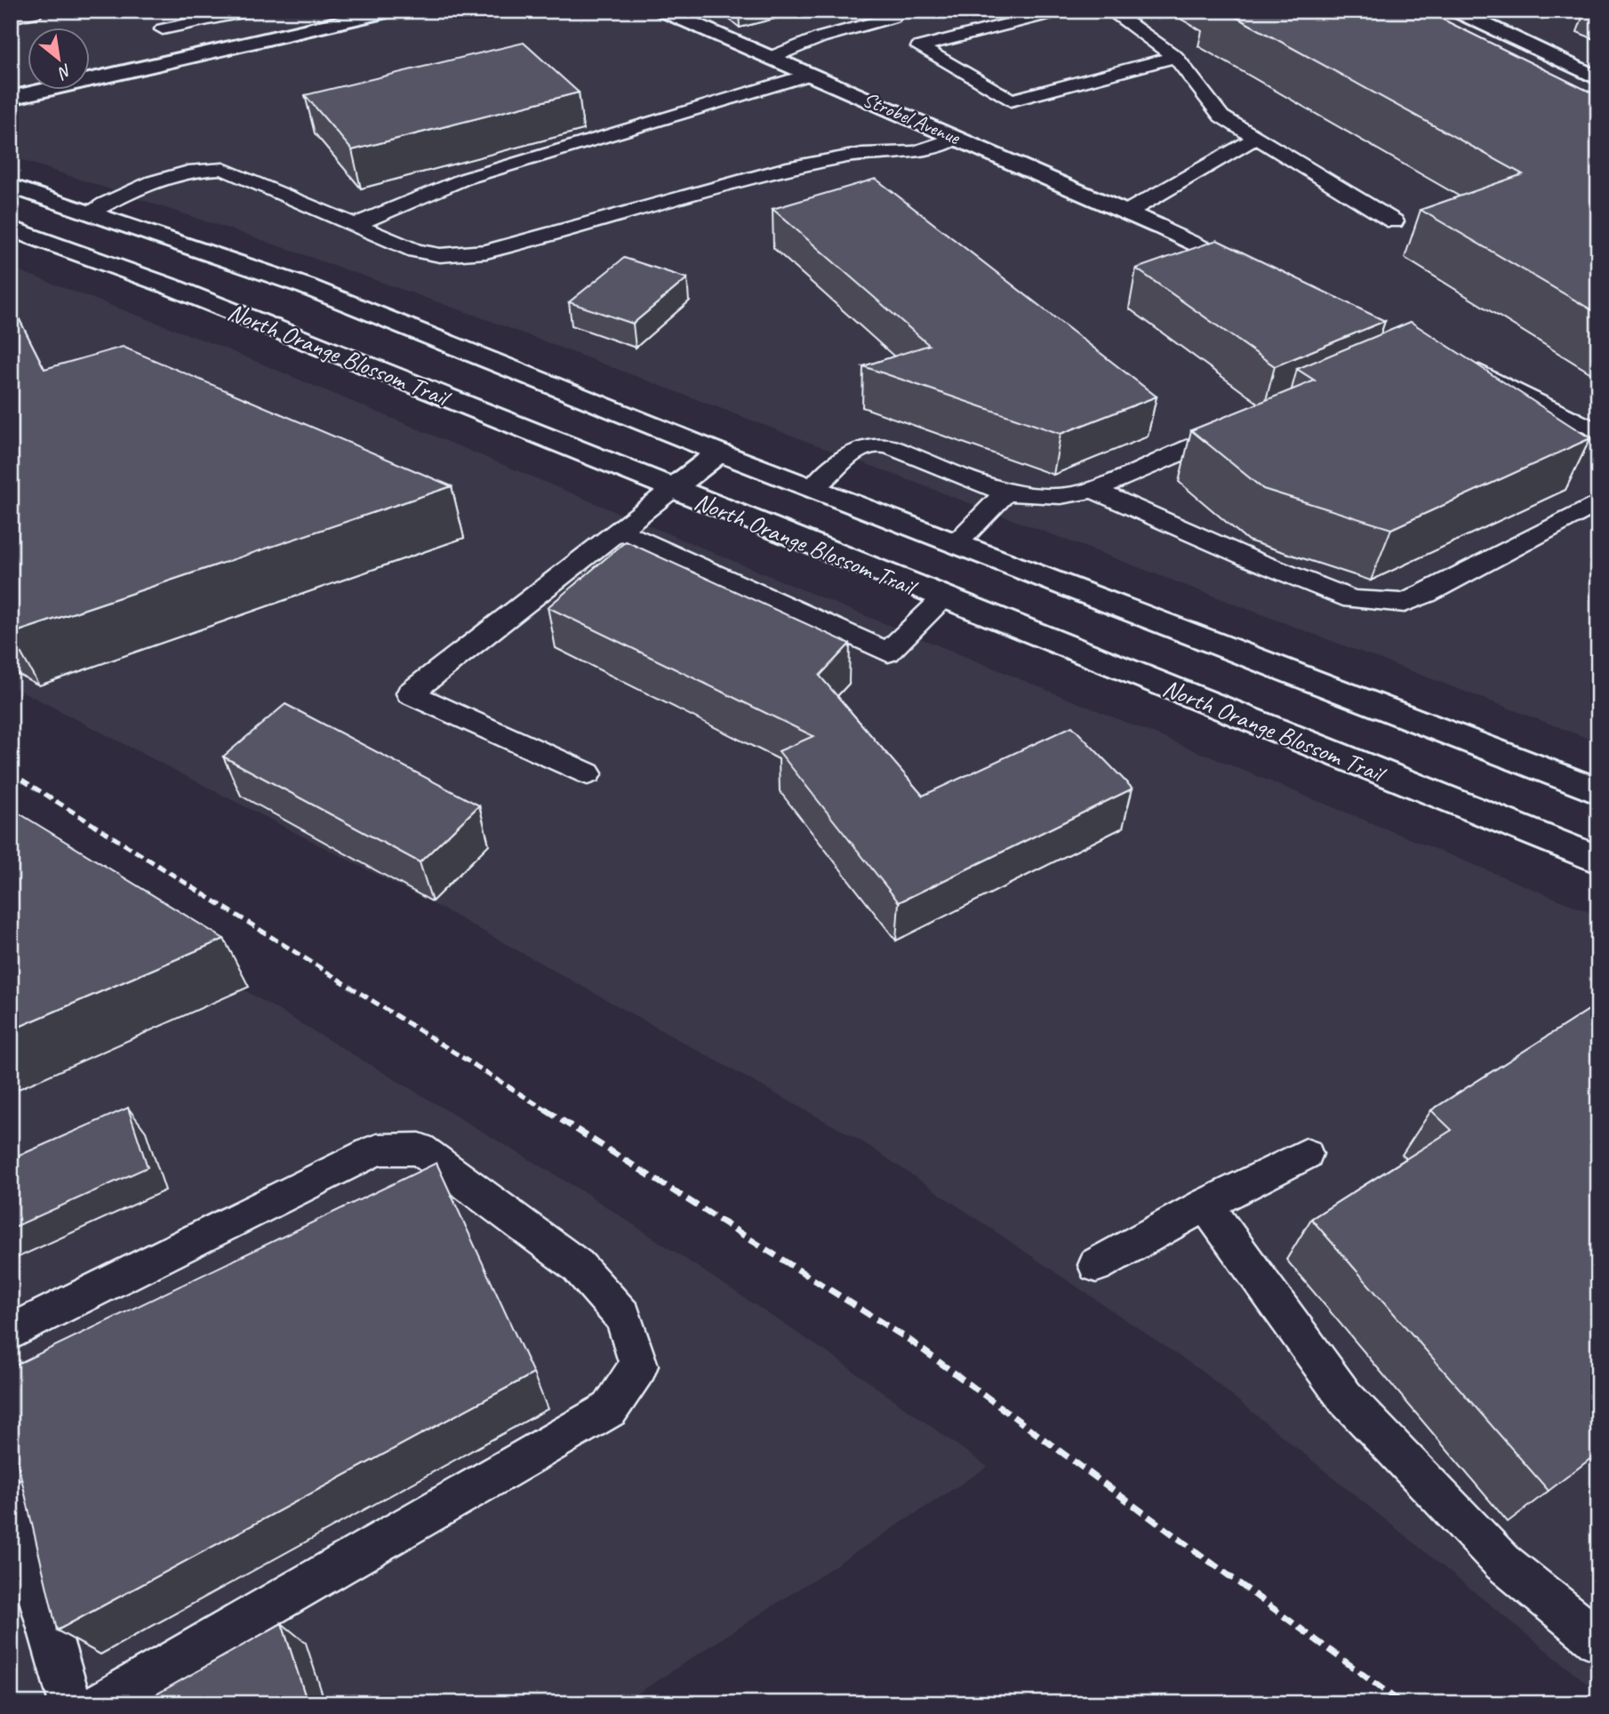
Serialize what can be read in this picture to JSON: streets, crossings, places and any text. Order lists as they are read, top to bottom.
{
  "streets": {
    "main road": ["Strobel Avenue", "North Orange Blossom Trail"]
  },
  "north": "bottom right"
}
